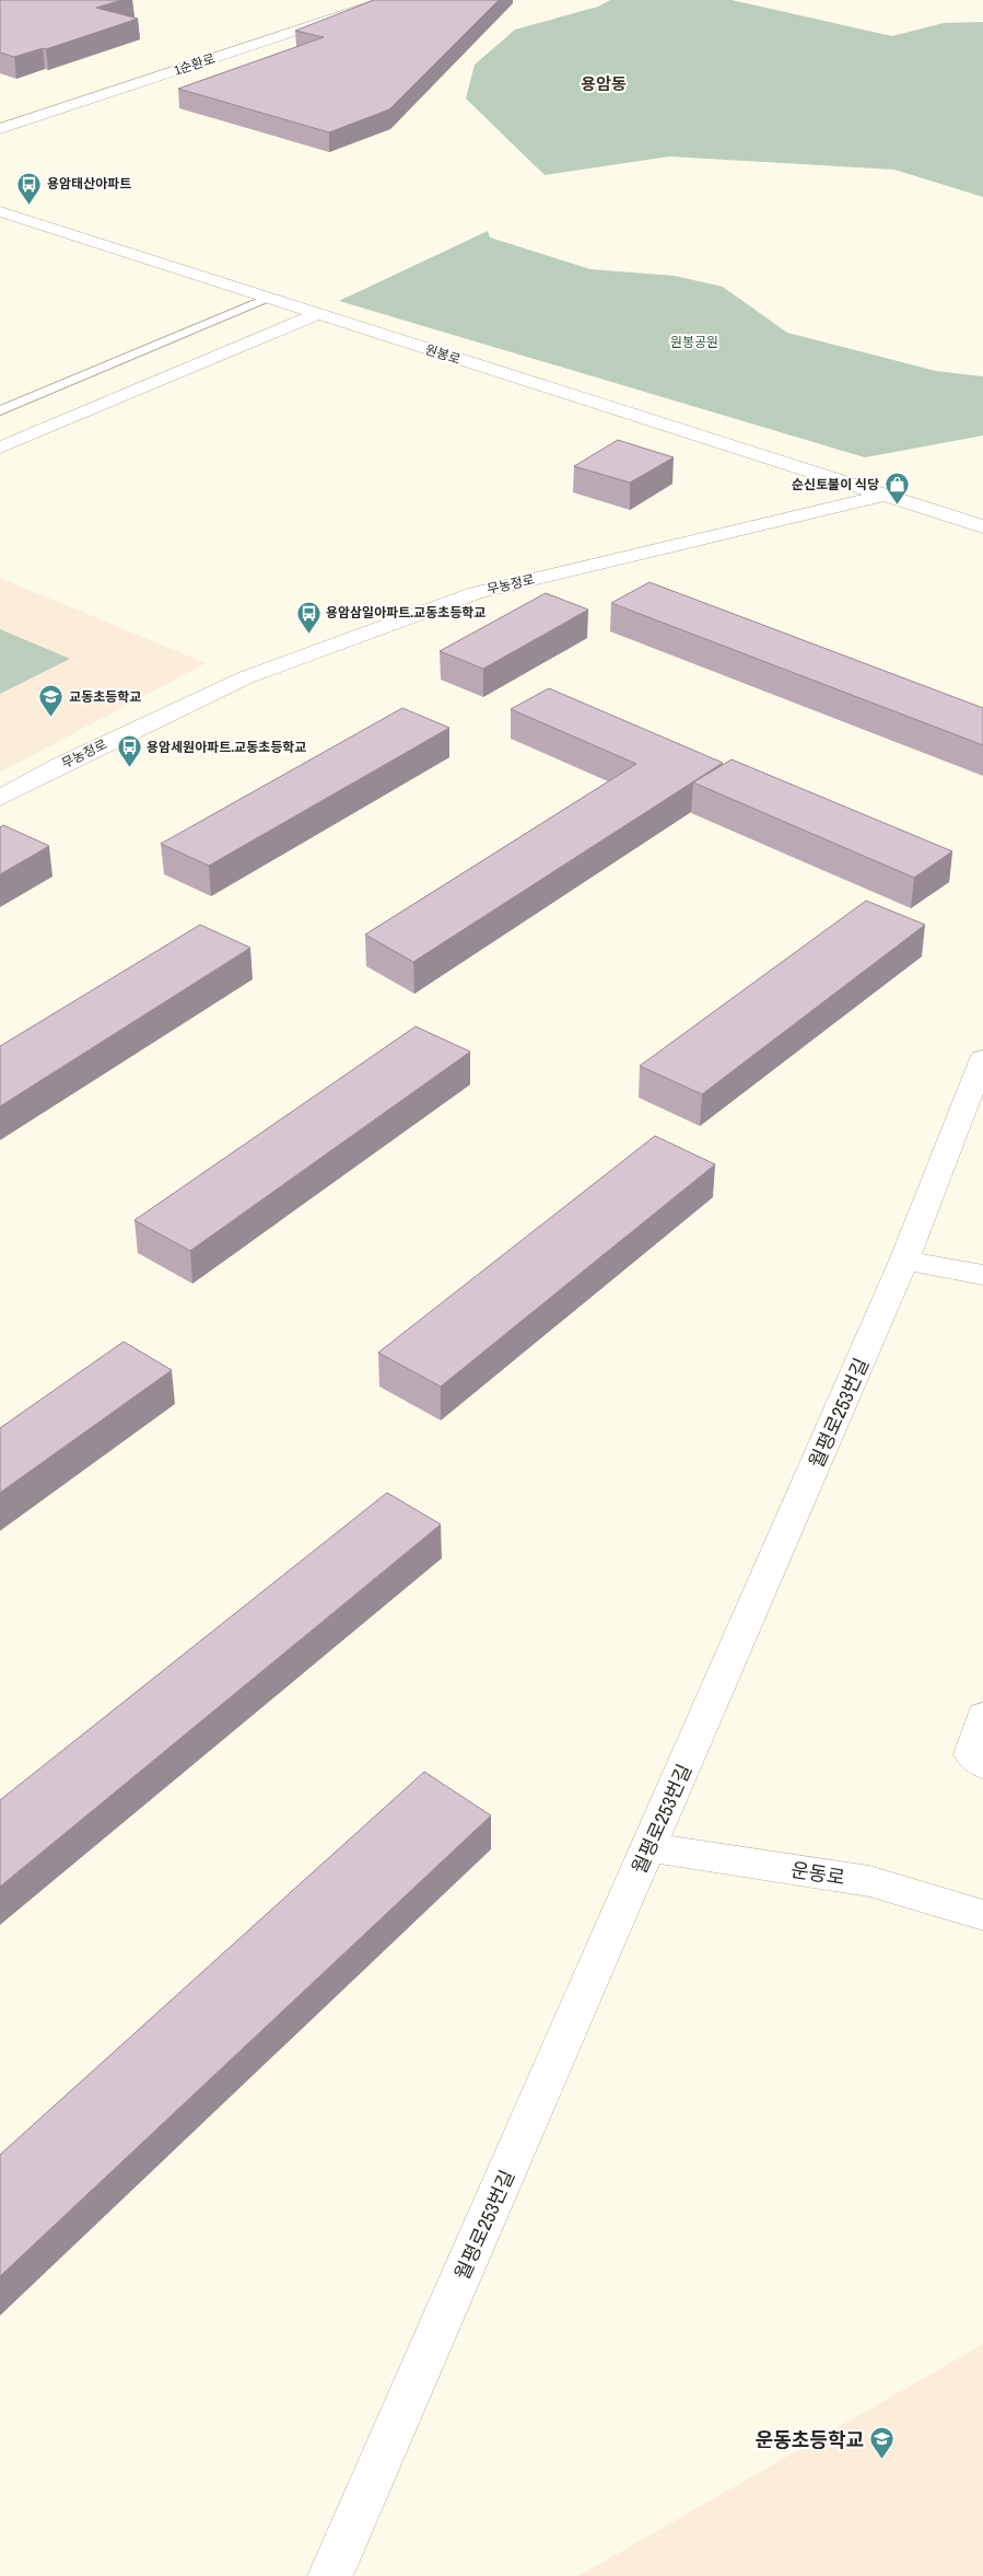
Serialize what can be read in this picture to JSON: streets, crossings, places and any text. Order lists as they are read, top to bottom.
{
  "streets": {
    "street": [
      "1순환로",
      "원봉로",
      "무농정로",
      "월평로253번길",
      "운동로"
    ]
  },
  "crossings": [
    ["원봉로", "무농정로"],
    ["월평로253번길", "운동로"]
  ],
  "districts": ["용암동"],
  "parks": ["원봉공원"],
  "places": {
    "bus stop": ["용암태산아파트", "용암삼일아파트.교동초등학교", "용암세원아파트.교동초등학교"],
    "shop": ["순신토불이 식당"],
    "school or university": ["교동초등학교", "운동초등학교"]
  }
}
